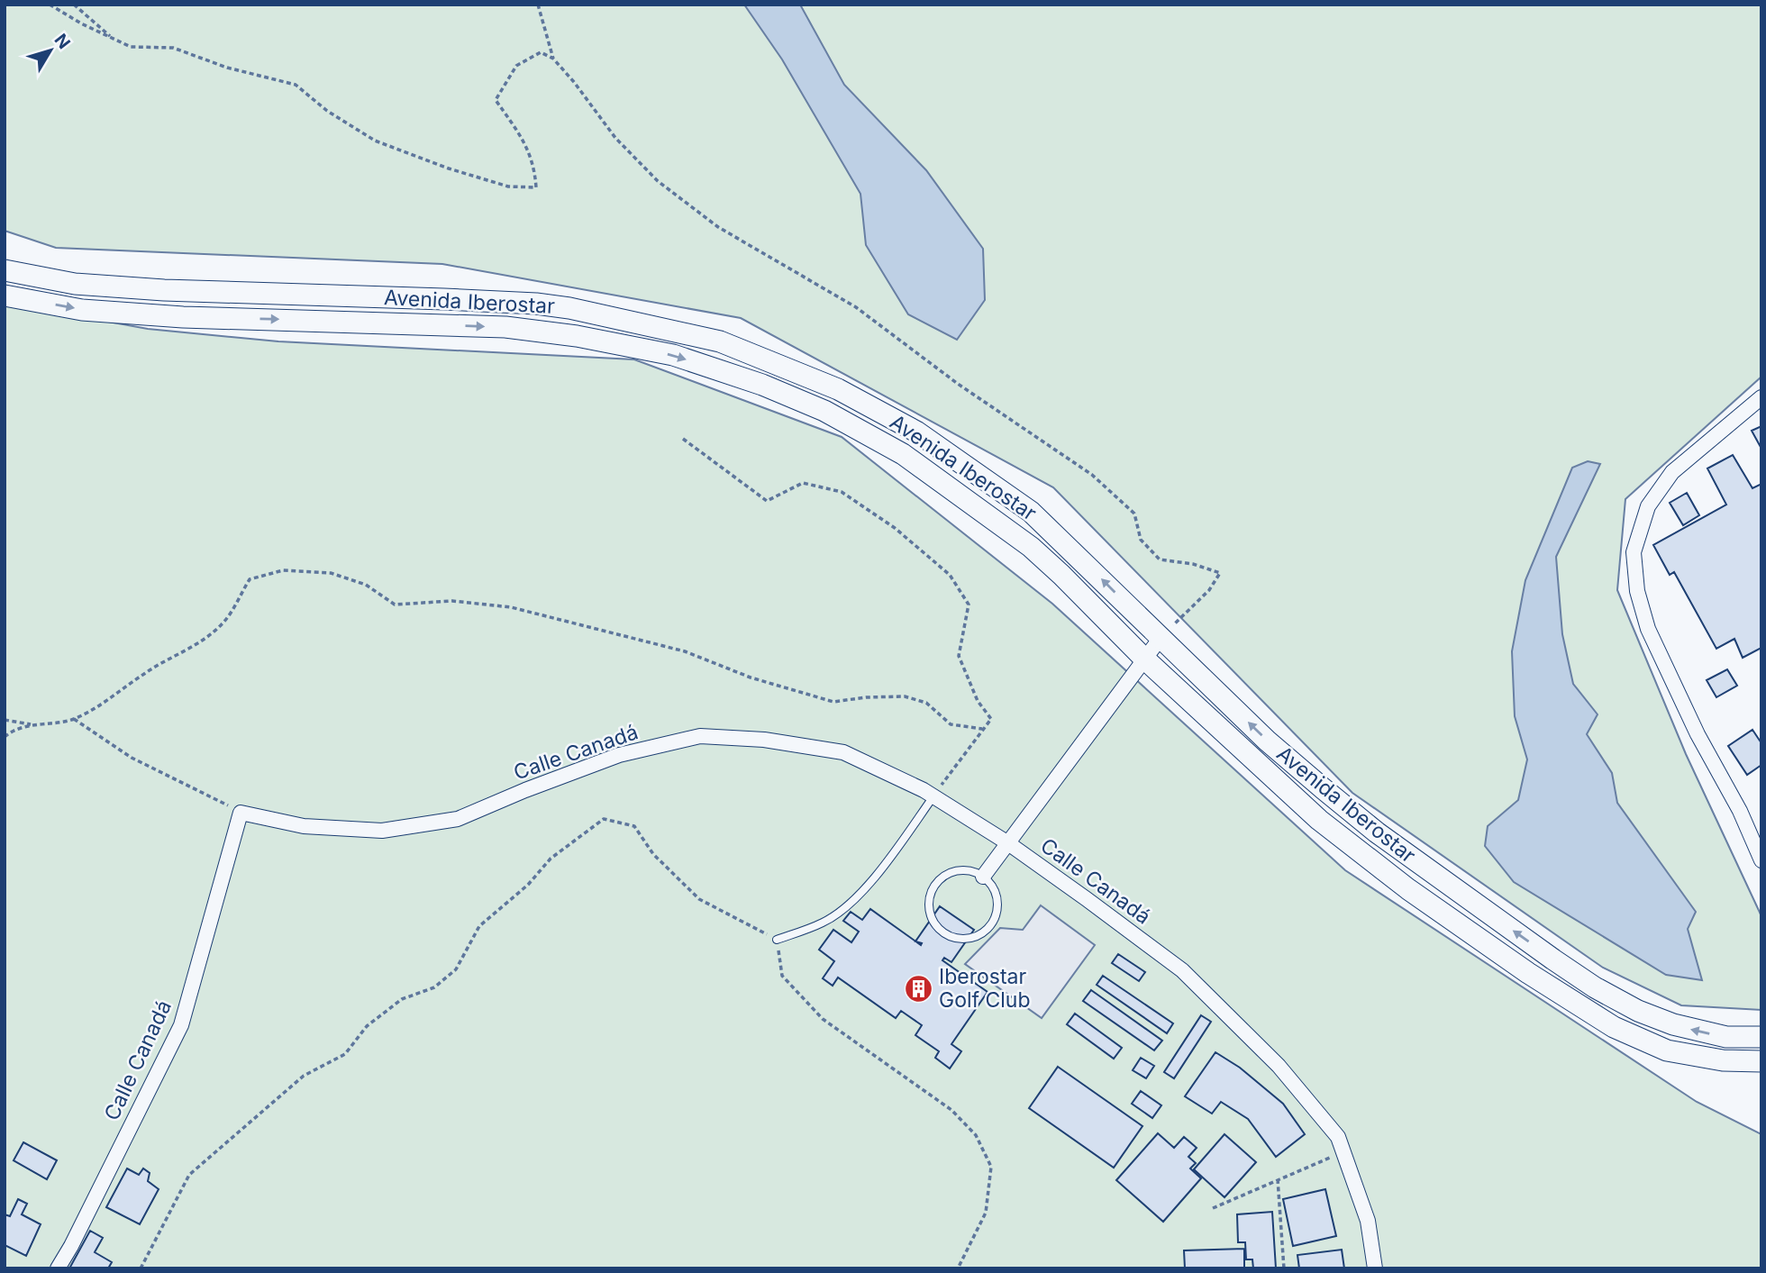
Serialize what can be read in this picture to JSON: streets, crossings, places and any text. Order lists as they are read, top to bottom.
{
  "streets": {
    "street": ["Avenida Iberostar", "Calle Canadá"]
  },
  "places": {
    "building": ["Iberostar Golf Club"]
  },
  "north": "top right"
}
